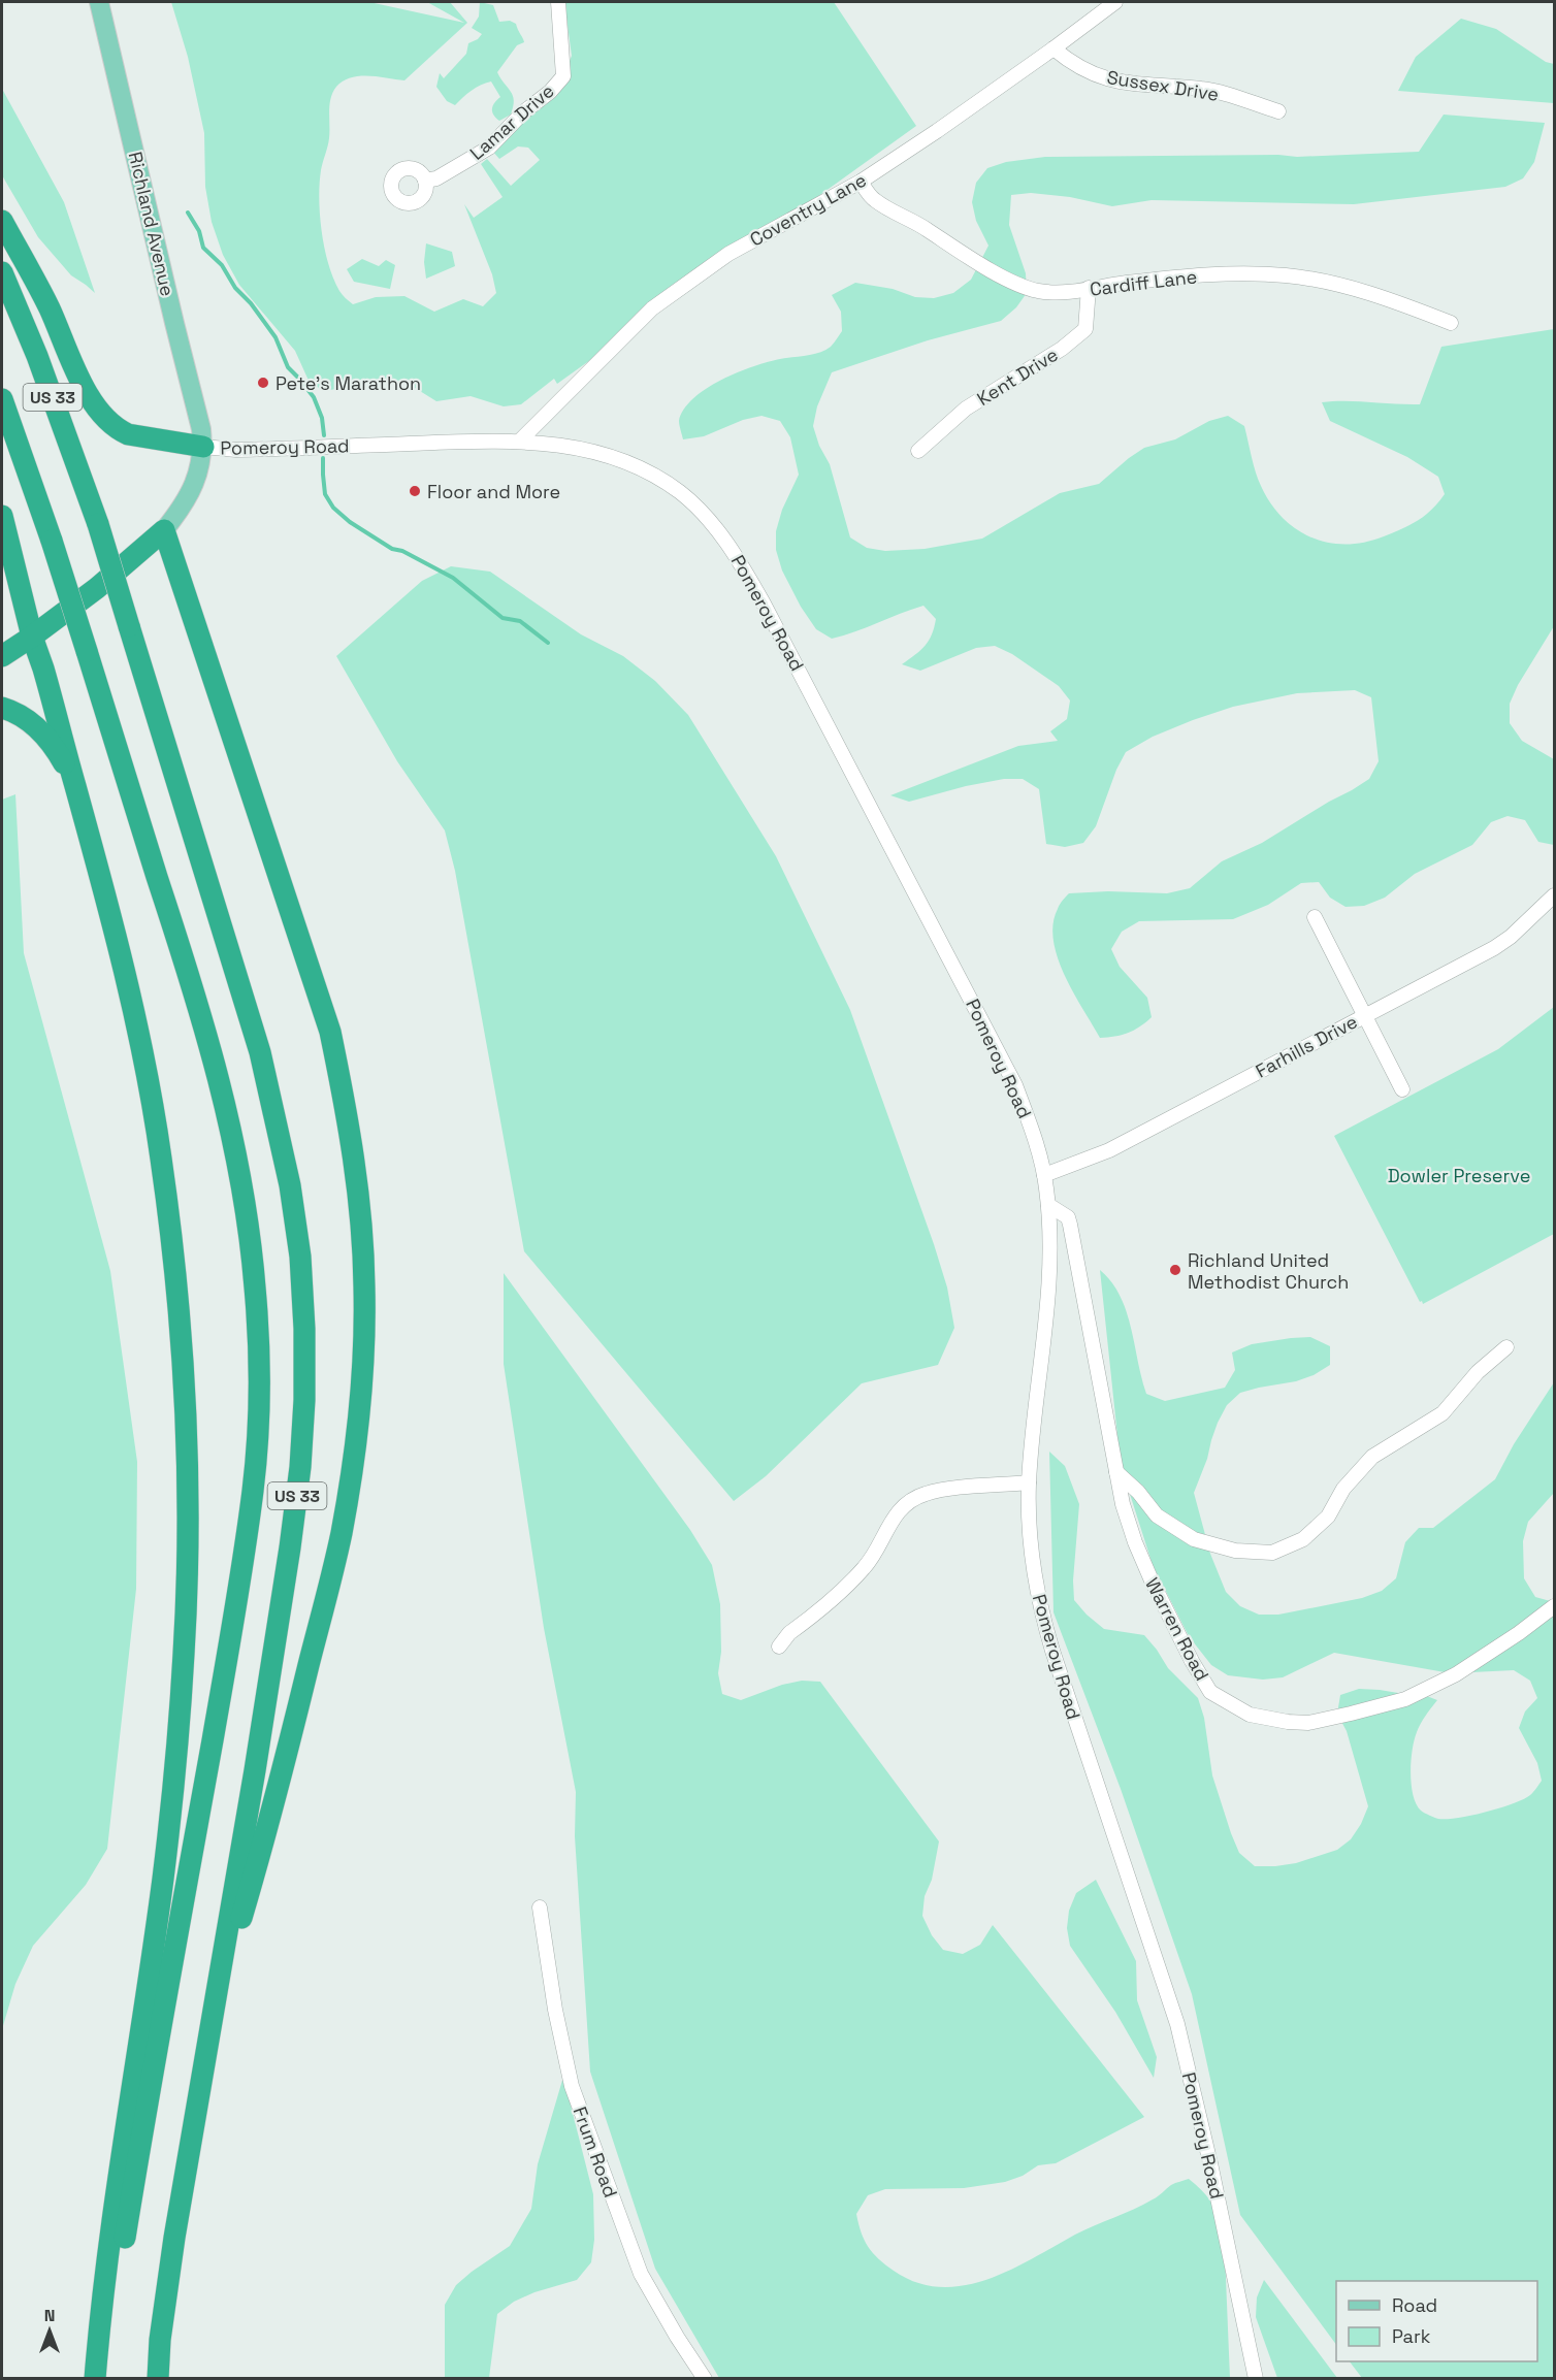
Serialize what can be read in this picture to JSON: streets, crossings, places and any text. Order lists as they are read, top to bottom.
{
  "streets": {
    "highway": ["US 33"],
    "main road": ["Richland Avenue"],
    "street": [
      "Sussex Drive",
      "Lamar Drive",
      "Coventry Lane",
      "Cardiff Lane",
      "Kent Drive",
      "Pomeroy Road",
      "Farhills Drive",
      "Warren Road",
      "Frum Road"
    ]
  },
  "crossings": [
    ["Sussex Drive", "Coventry Lane"],
    ["Coventry Lane", "Cardiff Lane"],
    ["Coventry Lane", "Pomeroy Road"],
    ["Richland Avenue", "Pomeroy Road"],
    ["Cardiff Lane", "Kent Drive"],
    ["Pomeroy Road", "Farhills Drive"],
    ["Pomeroy Road", "Warren Road"]
  ],
  "parks": ["Dowler Preserve"],
  "places": ["Pete's Marathon", "Floor and More", "Richland United Methodist Church"],
  "legend": ["Road", "Park"],
  "north": "top"
}
